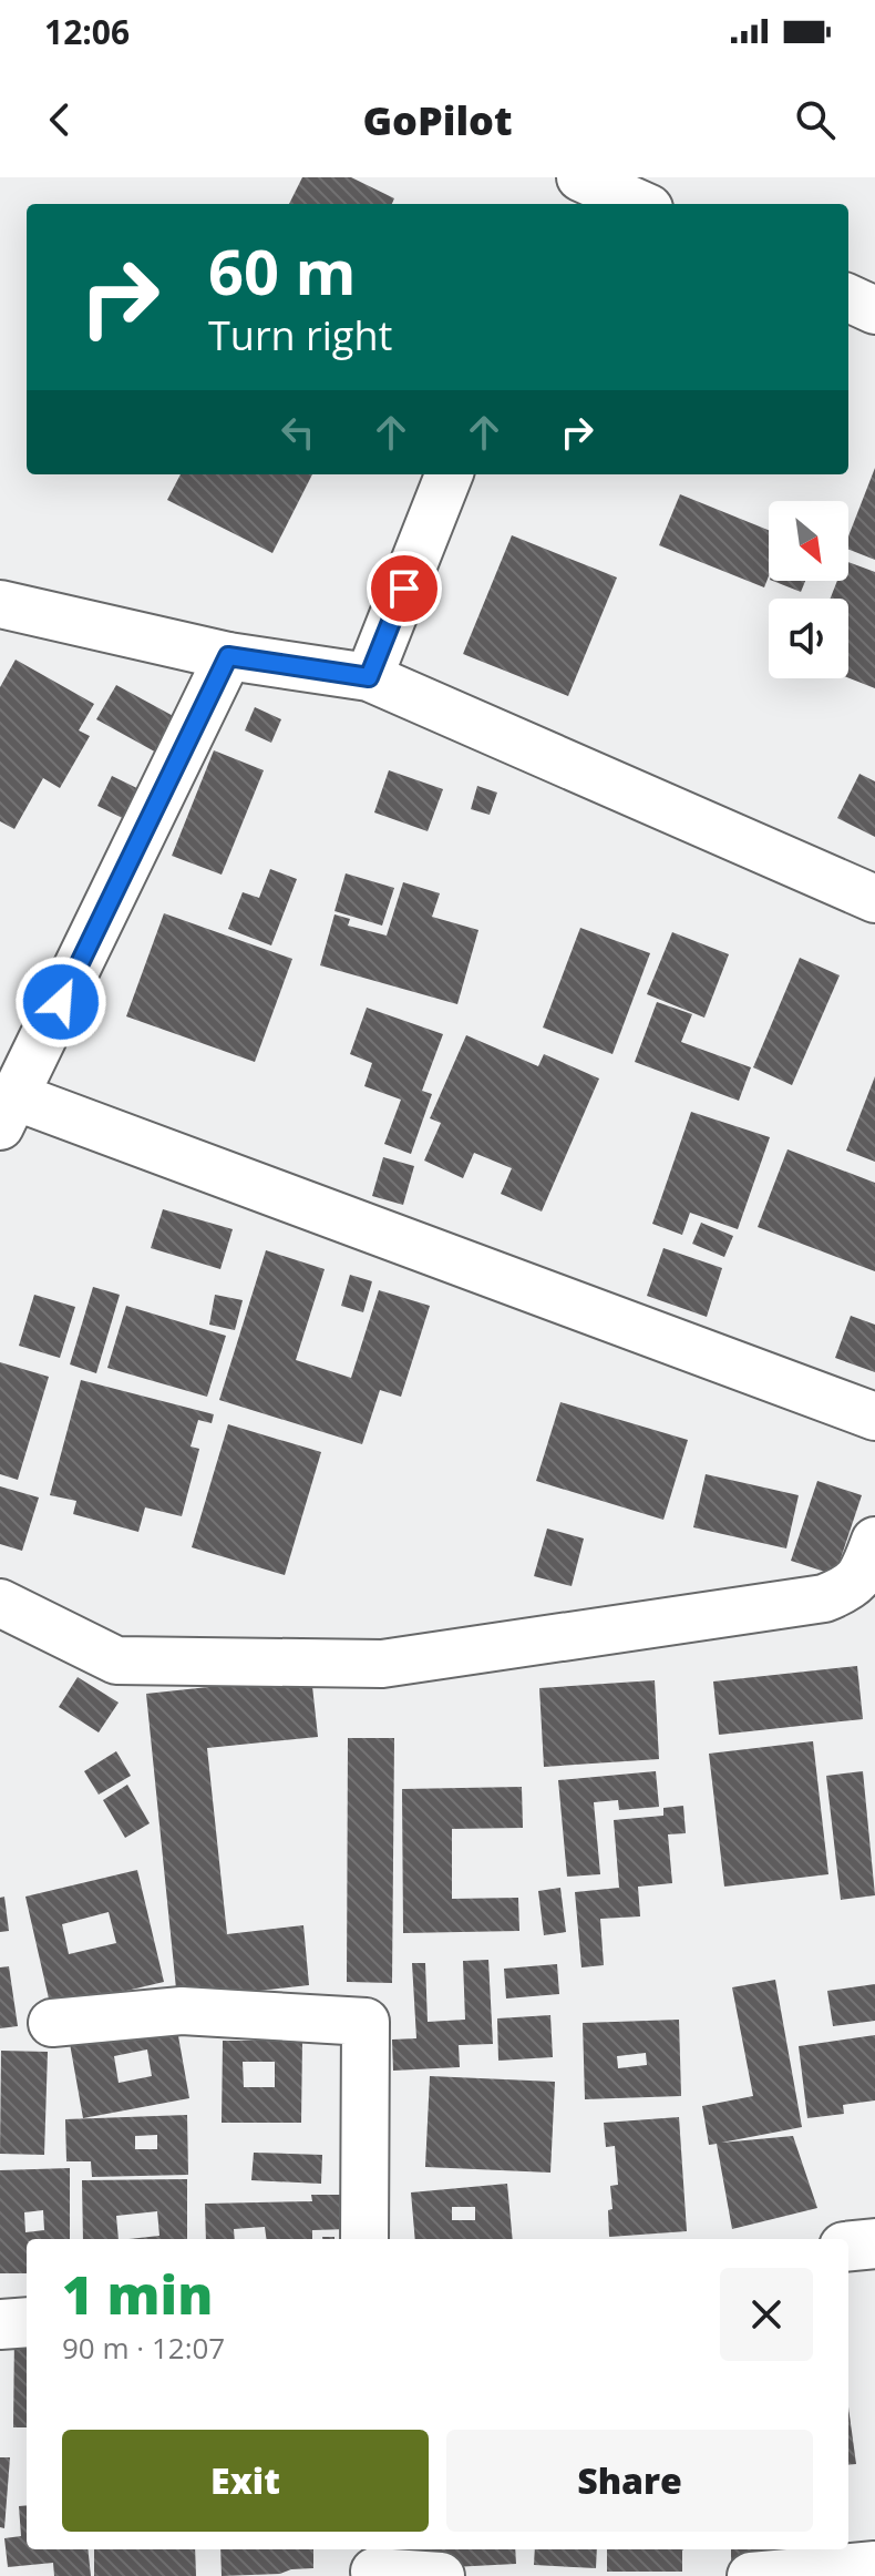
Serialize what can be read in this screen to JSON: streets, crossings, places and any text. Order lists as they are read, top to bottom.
{
  "north": "bottom right",
  "page": {
    "status": "12:06",
    "header": "GoPilot",
    "turn": ["60 m", "Turn right"],
    "heading": ["1 min", "90 m · 12:07"],
    "buttons": ["Exit", "Share"]
  }
}
